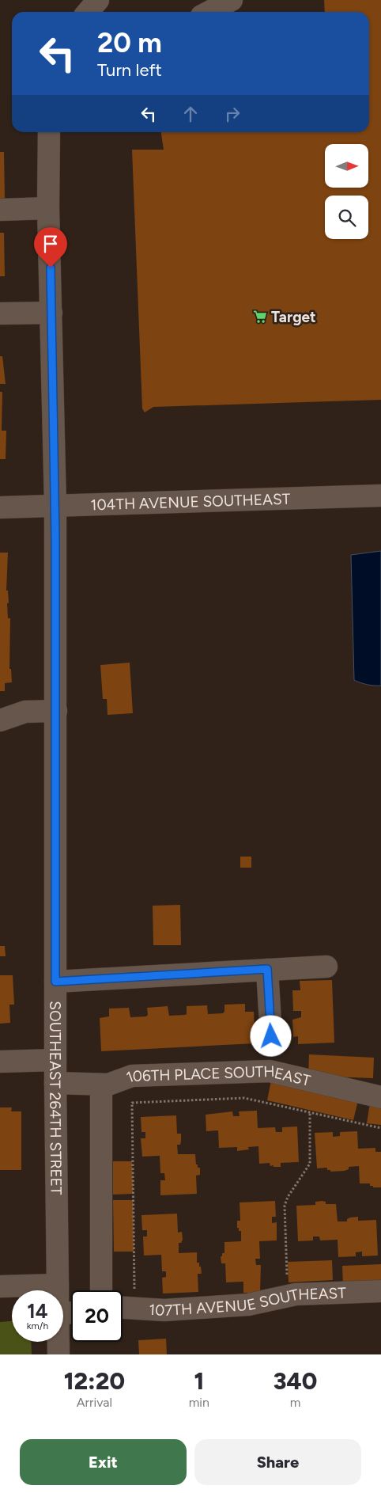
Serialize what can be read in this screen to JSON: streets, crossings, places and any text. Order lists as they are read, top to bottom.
{
  "streets": {
    "street": [
      "104TH AVENUE SOUTHEAST",
      "106TH PLACE SOUTHEAST",
      "SOUTHEAST 264TH STREET",
      "107TH AVENUE SOUTHEAST"
    ]
  },
  "crossings": [
    ["104TH AVENUE SOUTHEAST", "SOUTHEAST 264TH STREET"],
    ["106TH PLACE SOUTHEAST", "SOUTHEAST 264TH STREET"]
  ],
  "places": {
    "supermarket": ["Target"]
  },
  "north": "right",
  "page": {
    "turn": ["20 m", "Turn left"],
    "speed": "14 km/h",
    "limit": "20",
    "eta": [
      "12:20",
      "Arrival",
      "1",
      "min",
      "340",
      "m"
    ],
    "buttons": ["Exit", "Share"]
  }
}
